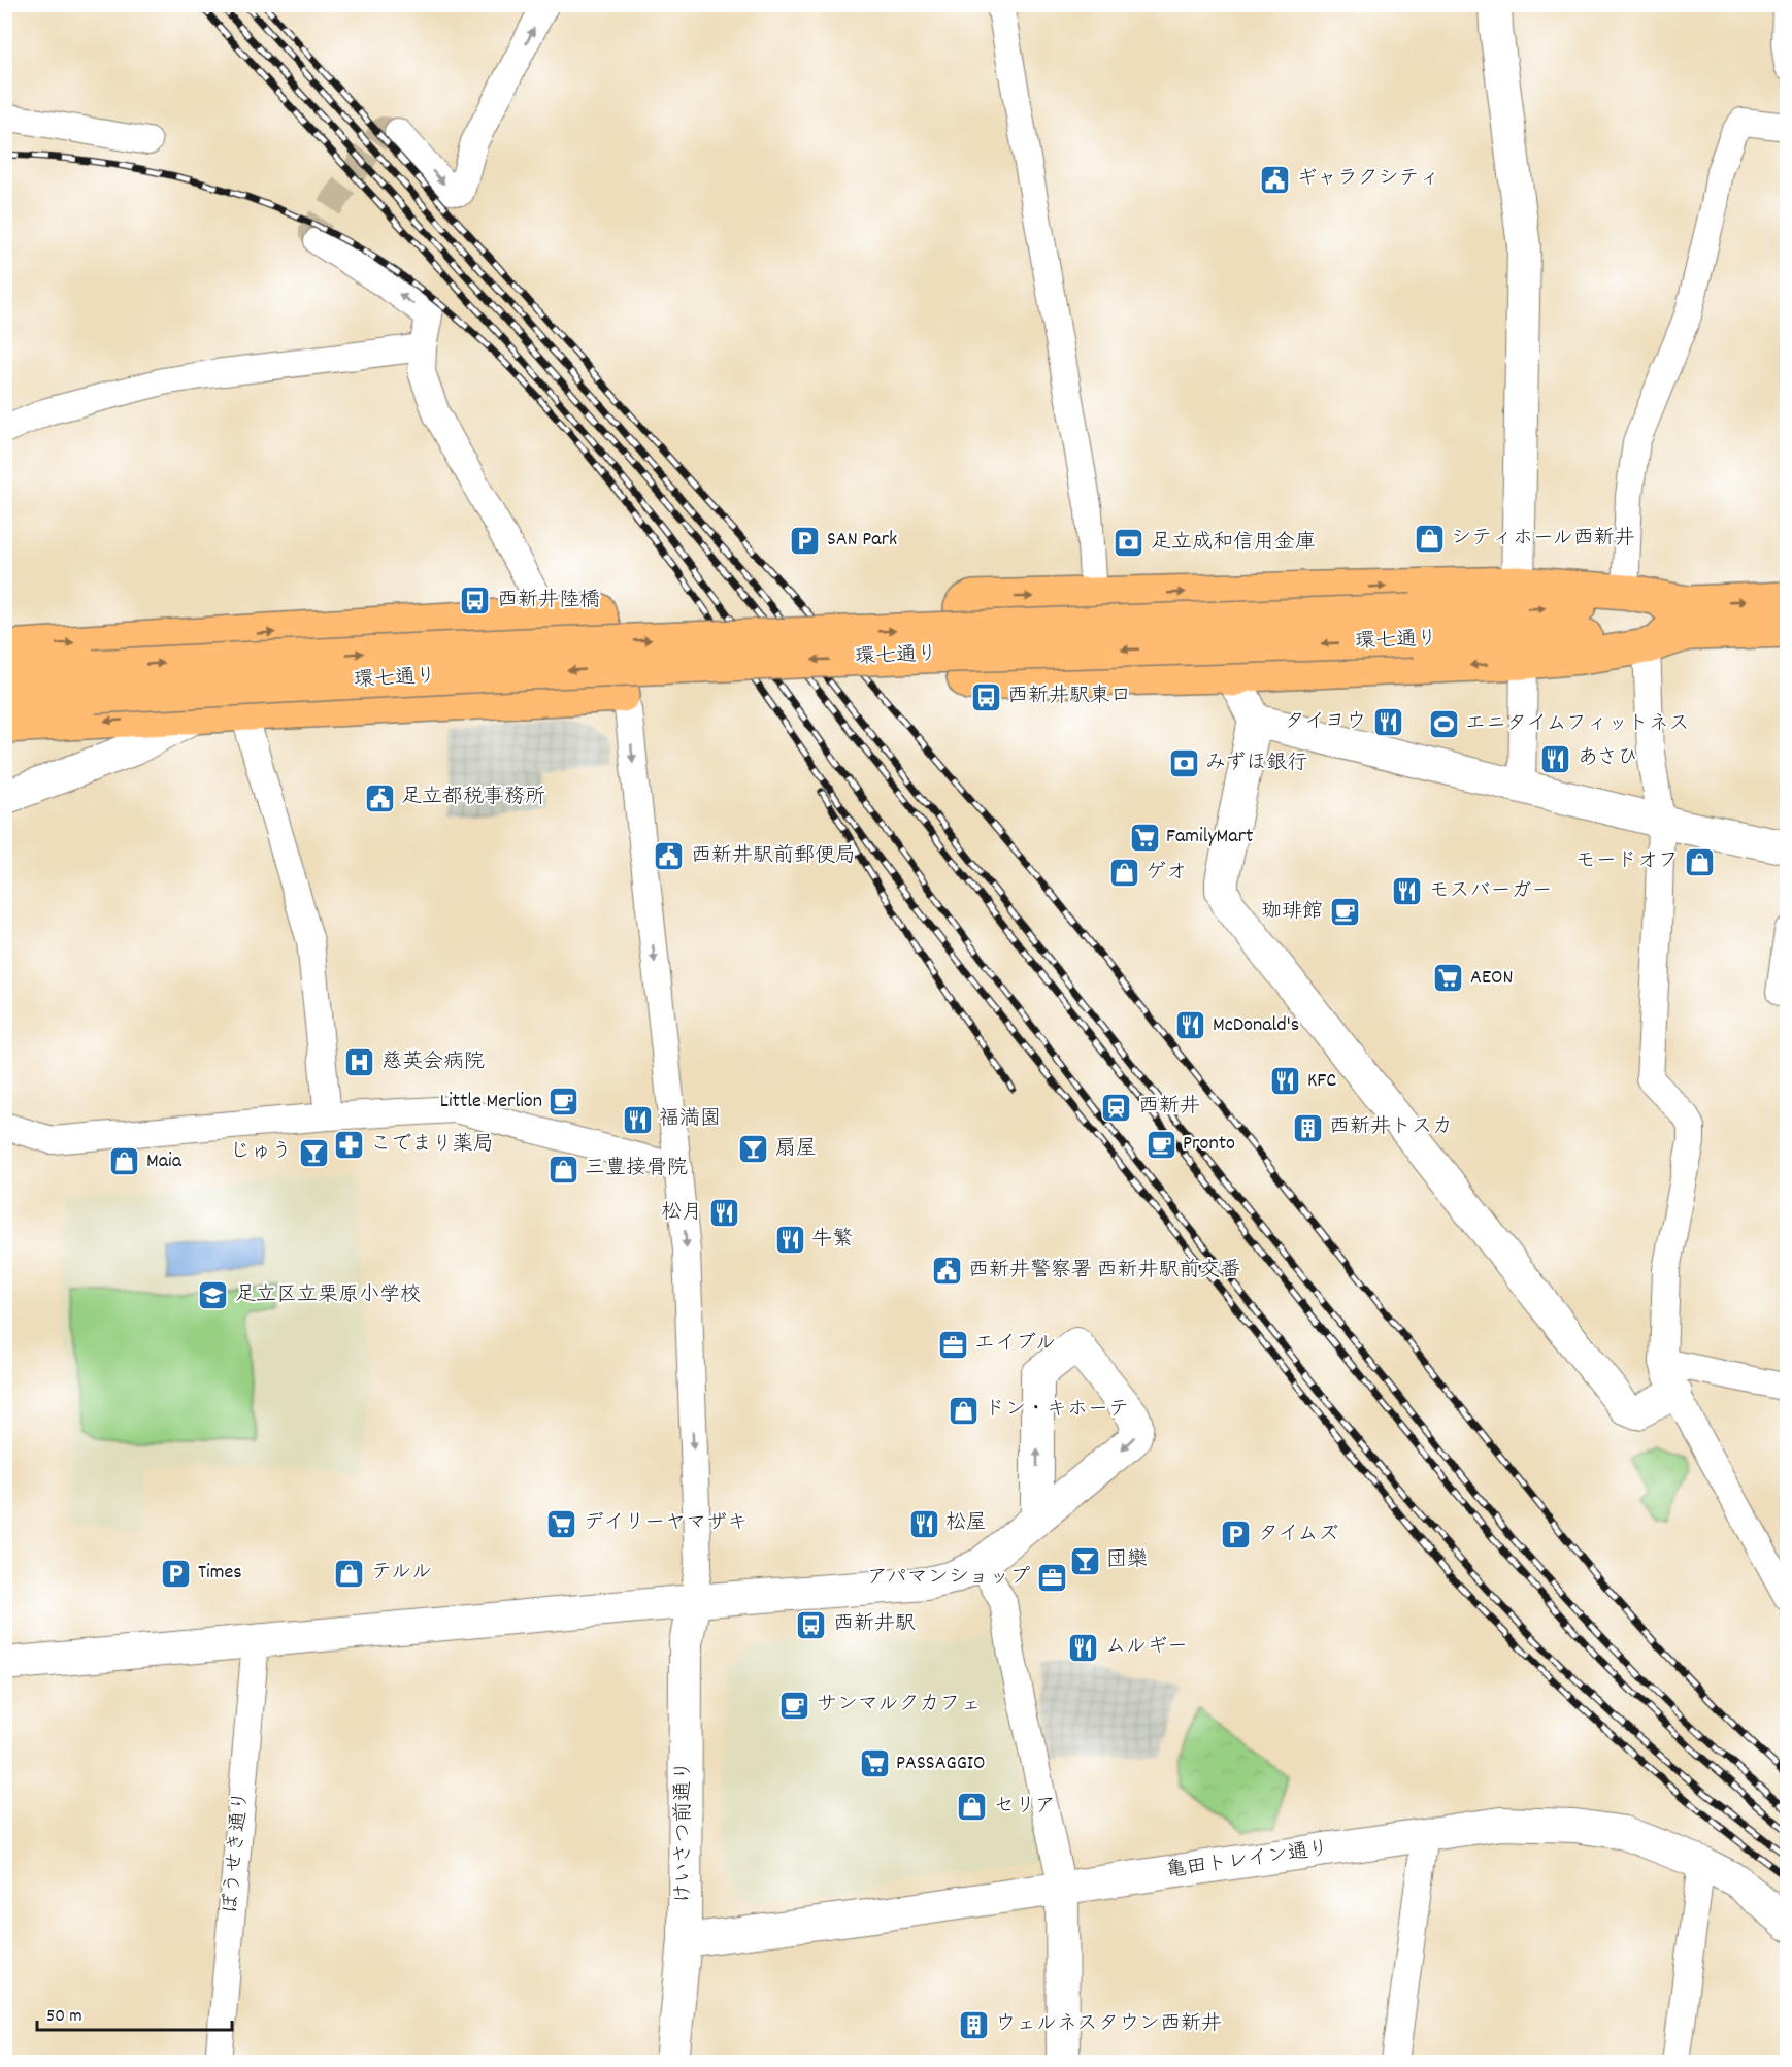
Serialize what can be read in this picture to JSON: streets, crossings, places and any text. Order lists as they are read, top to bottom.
{
  "streets": {
    "main road": ["環七通り"],
    "street": ["けいさつ前通り", "ぼうせき通り", "亀田トレイン通り"]
  },
  "crossings": [
    ["けいさつ前通り", "亀田トレイン通り"]
  ],
  "places": {
    "public building": [
      "ギャラクシティ",
      "足立都税事務所",
      "西新井駅前郵便局",
      "西新井警察署 西新井駅前交番"
    ],
    "shop": [
      "シティホール西新井",
      "モードオフ",
      "ゲオ",
      "Maia",
      "三豊接骨院",
      "ドン・キホーテ",
      "テルル",
      "セリア"
    ],
    "parking": ["SAN Park", "タイムズ", "Times"],
    "bank": ["足立成和信用金庫", "みずほ銀行"],
    "bus stop": ["西新井陸橋", "西新井駅東口", "西新井駅"],
    "restaurant": [
      "タイヨウ",
      "あさひ",
      "モスバーガー",
      "McDonald's",
      "KFC",
      "福満園",
      "松月",
      "牛繁",
      "松屋",
      "ムルギー"
    ],
    "sports": ["エニタイムフィットネス"],
    "supermarket": [
      "FamilyMart",
      "AEON",
      "デイリーヤマザキ",
      "PASSAGGIO"
    ],
    "cafe": [
      "珈琲館",
      "Little Merlion",
      "Pronto",
      "サンマルクカフェ"
    ],
    "hospital": ["慈英会病院"],
    "station": ["西新井"],
    "building": ["西新井トスカ", "ウェルネスタウン西新井"],
    "pharmacy": ["こでまり薬局"],
    "bar": ["扇屋", "じゅう", "団欒"],
    "school or university": ["足立区立栗原小学校"],
    "office": ["エイブル", "アパマンショップ"]
  },
  "scale_bar": "50 m"
}
